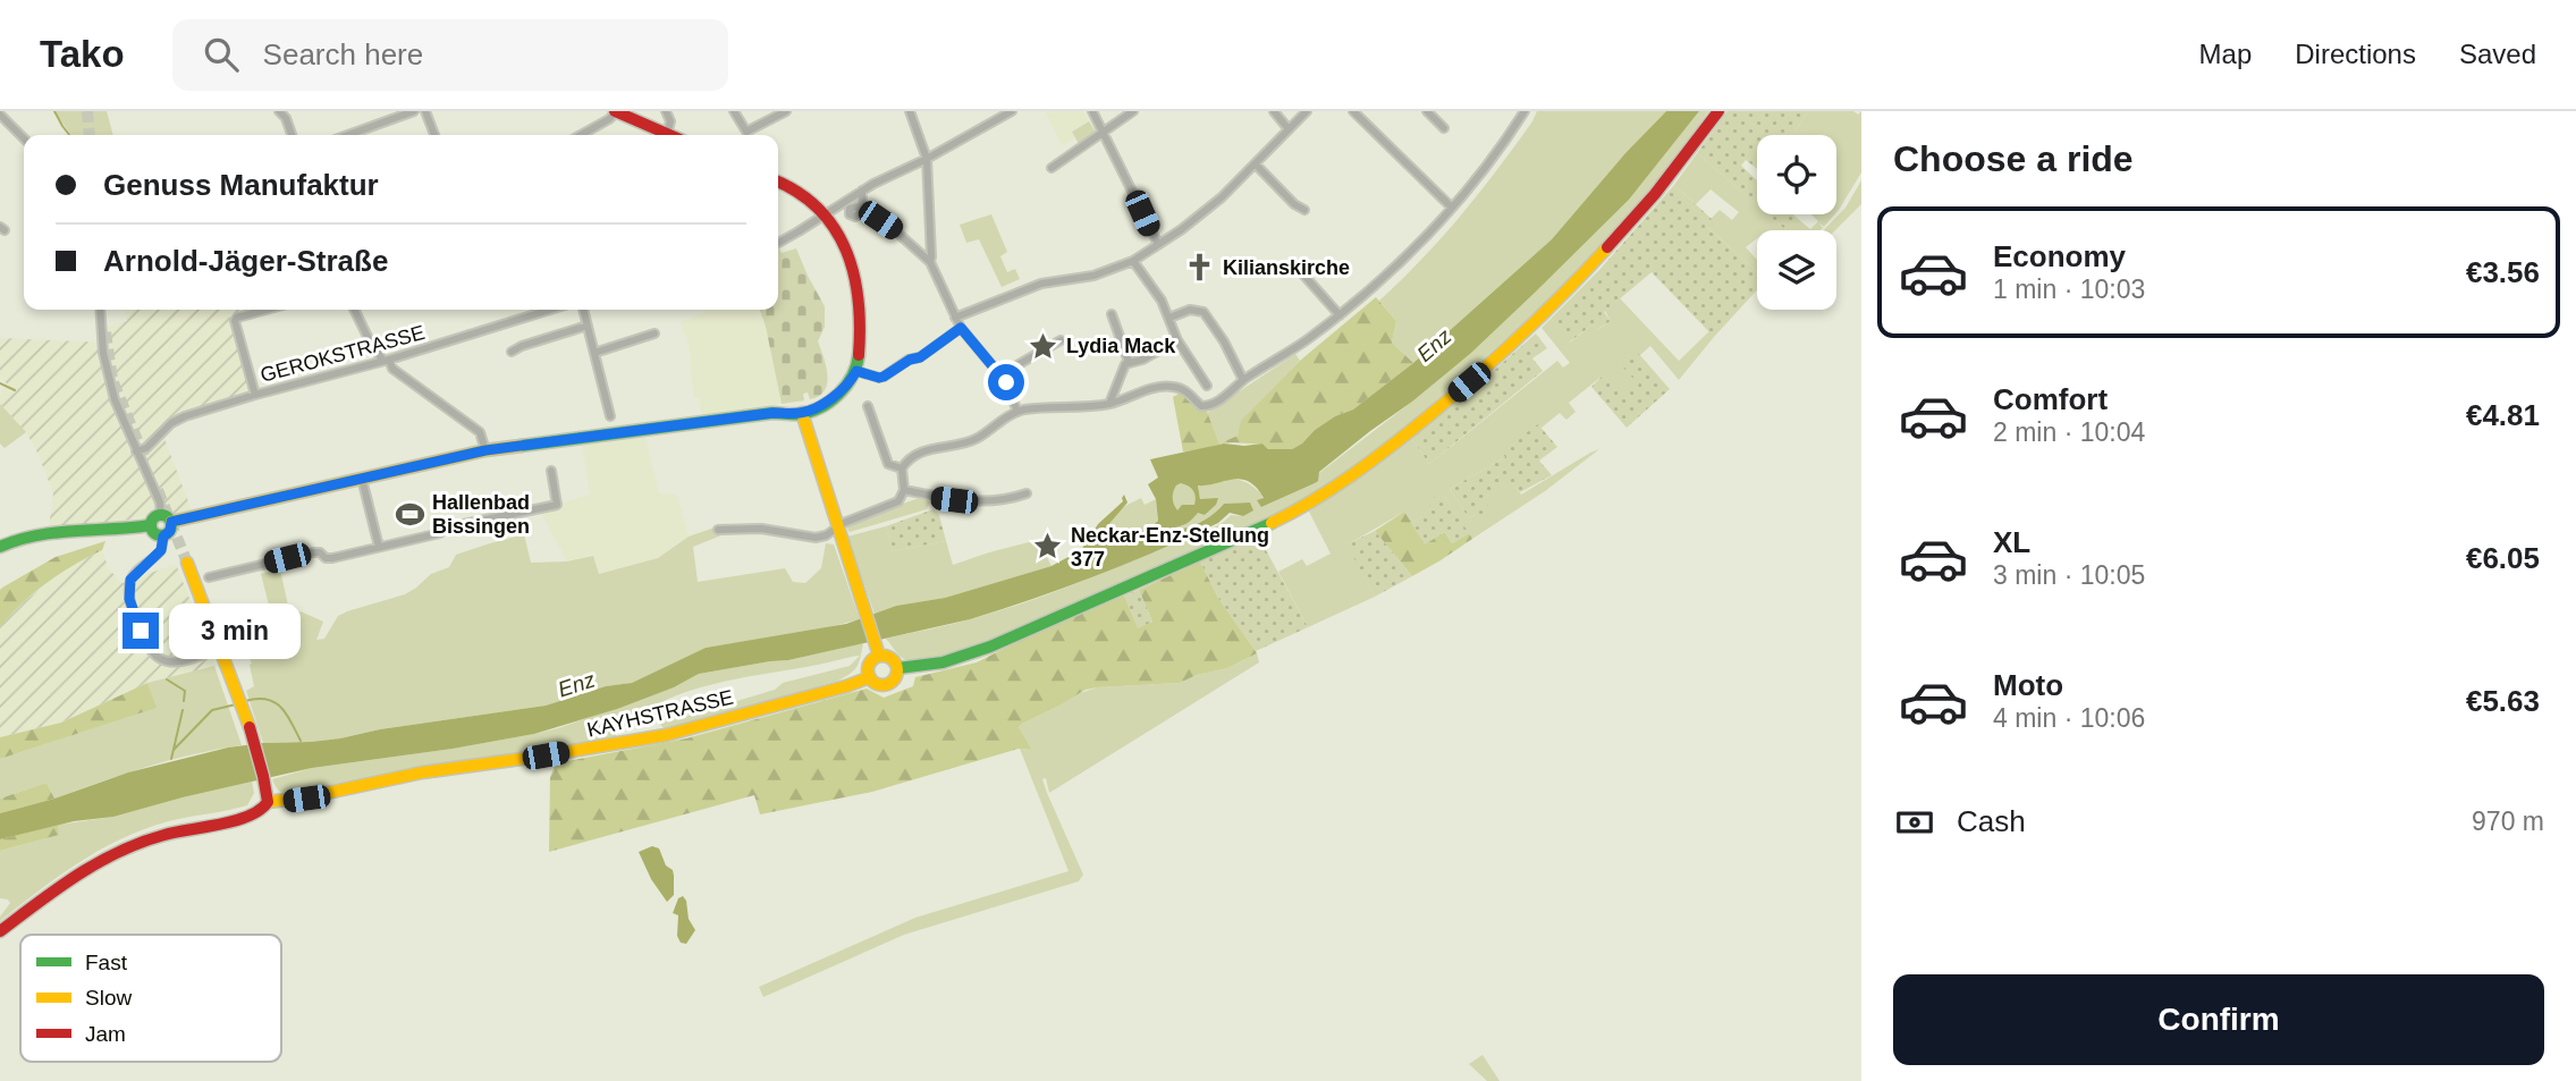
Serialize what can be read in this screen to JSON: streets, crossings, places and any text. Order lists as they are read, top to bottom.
{
  "streets": {
    "main road": ["KAYHSTRASSE"],
    "street": ["GEROKSTRASSE"]
  },
  "water": ["Enz"],
  "places": {
    "church": ["Kilianskirche"],
    "place": ["Lydia Mack", "Neckar-Enz-Stellung 377"],
    "sports": ["Hallenbad Bissingen"]
  },
  "legend": ["Fast", "Slow", "Jam"],
  "page": {
    "header": "Tako",
    "search": "Search here",
    "nav": ["Map", "Directions", "Saved"],
    "heading": "Choose a ride",
    "banner": ["Genuss Manufaktur", "Arnold-Jäger-Straße"],
    "list": [
      {
        "name": "Economy",
        "note": "1 min · 10:03",
        "value": "€3.56"
      },
      {
        "name": "Comfort",
        "note": "2 min · 10:04",
        "value": "€4.81"
      },
      {
        "name": "XL",
        "note": "3 min · 10:05",
        "value": "€6.05"
      },
      {
        "name": "Moto",
        "note": "4 min · 10:06",
        "value": "€5.63"
      }
    ],
    "bubble": "3 min",
    "pay": ["Cash", "970 m"],
    "buttons": "Confirm"
  }
}
